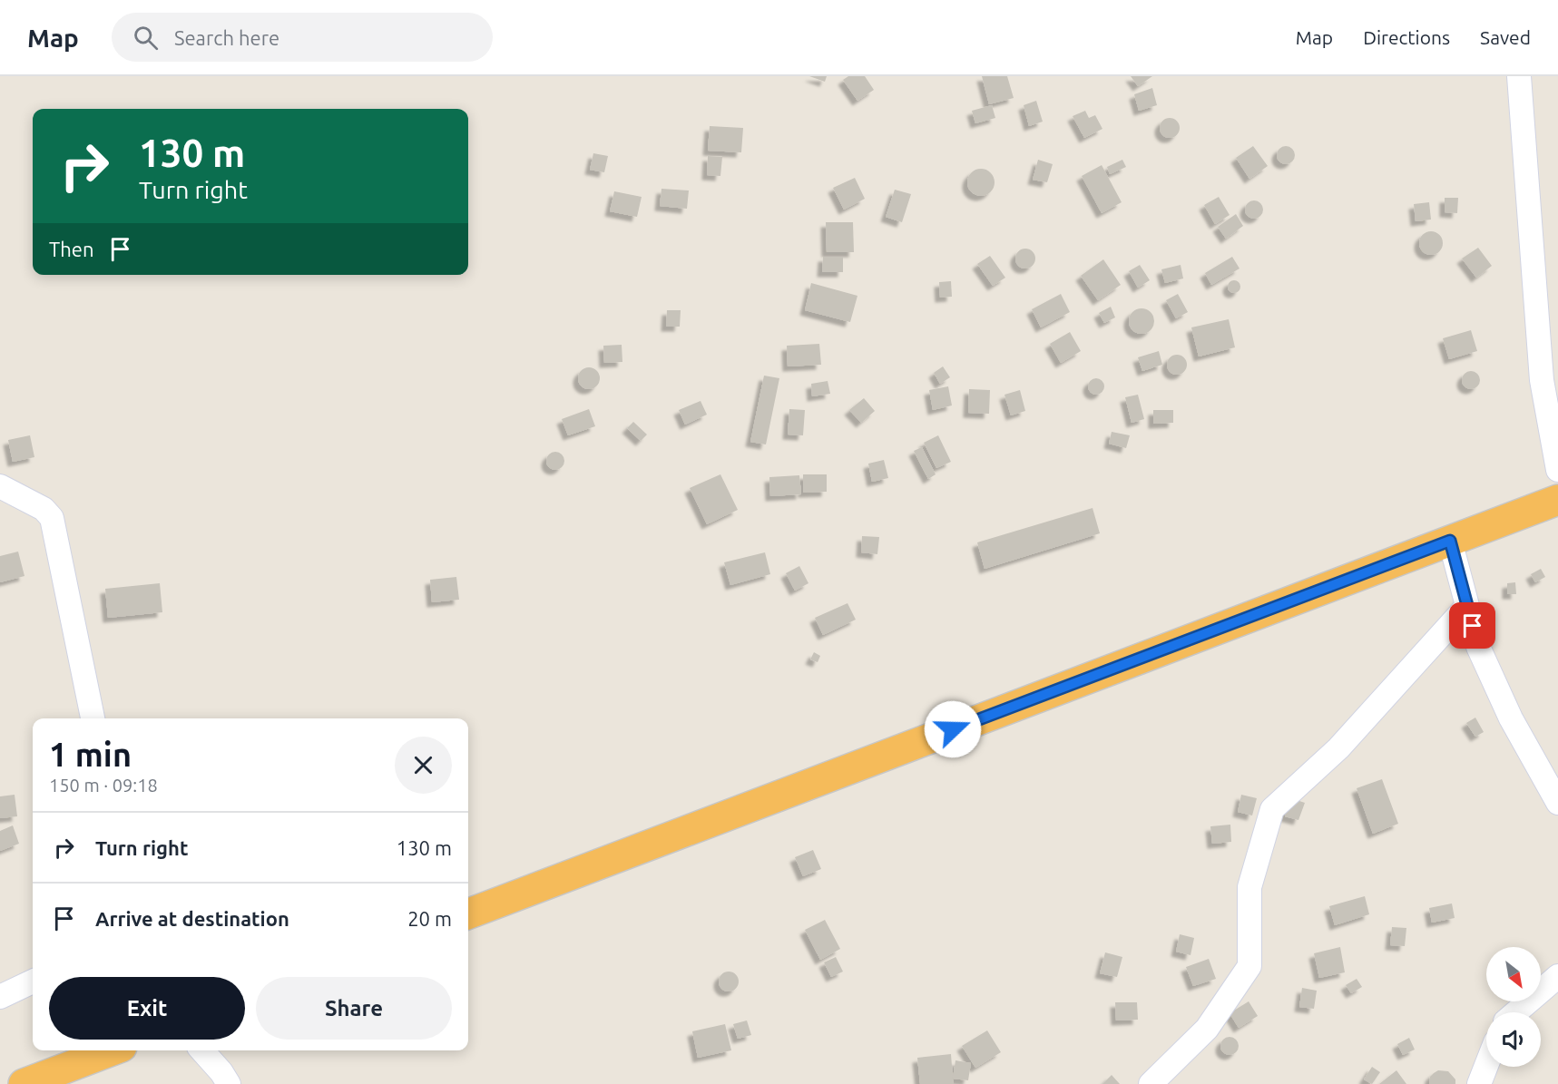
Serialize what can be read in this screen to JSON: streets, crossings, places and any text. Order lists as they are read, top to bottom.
{
  "north": "bottom right",
  "page": {
    "header": "Map",
    "search": "Search here",
    "nav": ["Map", "Directions", "Saved"],
    "turn": ["130 m", "Turn right"],
    "then": "Then",
    "heading": ["1 min", "150 m · 09:18"],
    "list": [
      {
        "name": "Turn right",
        "value": "130 m"
      },
      {
        "name": "Arrive at destination",
        "value": "20 m"
      }
    ],
    "buttons": ["Exit", "Share"]
  }
}
